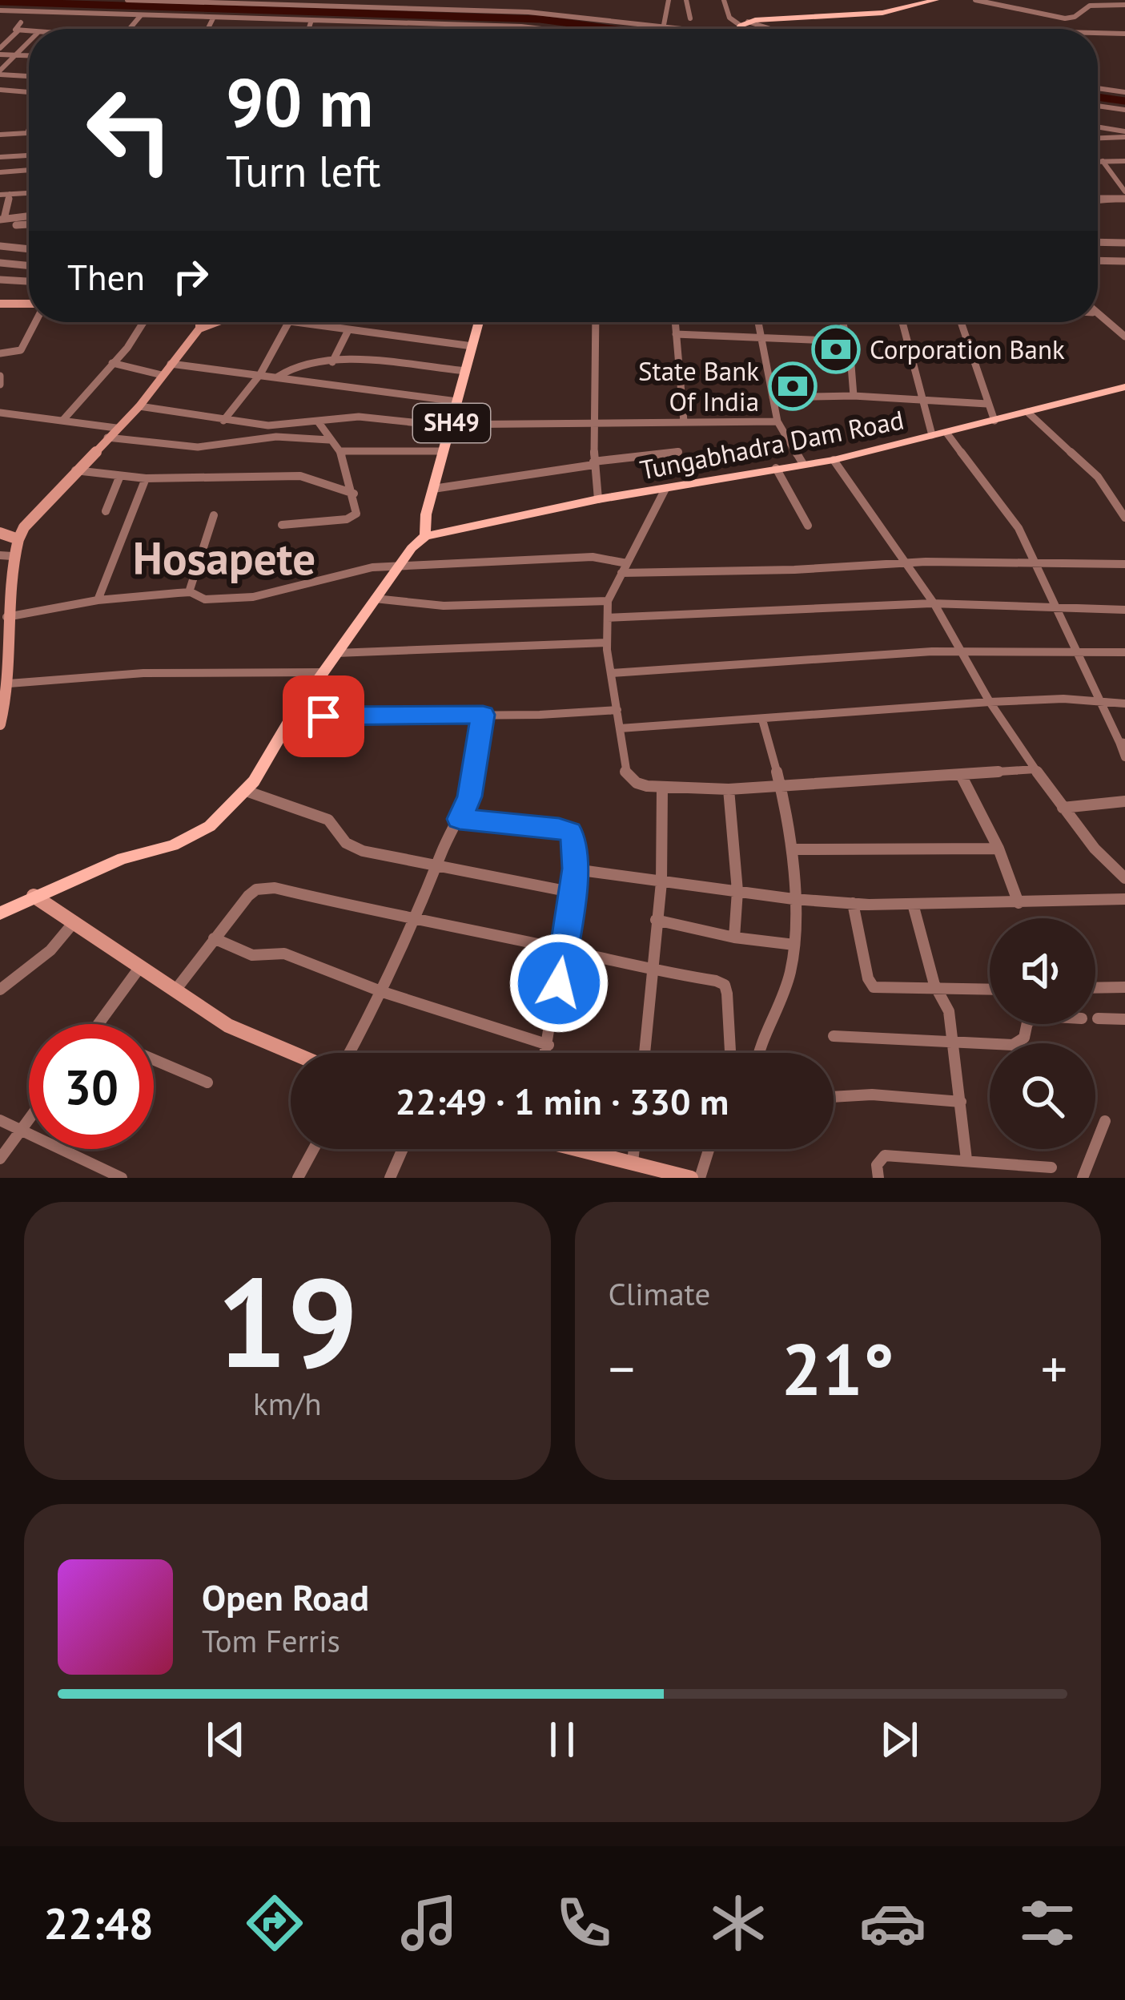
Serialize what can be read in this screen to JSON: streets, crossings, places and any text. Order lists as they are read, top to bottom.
{
  "streets": {
    "main road": ["SH49", "Tungabhadra Dam Road"]
  },
  "crossings": [
    ["SH49", "Tungabhadra Dam Road"]
  ],
  "districts": ["Hosapete"],
  "places": {
    "bank": ["Corporation Bank", "State Bank Of India"]
  },
  "page": {
    "turn": ["90 m", "Turn left"],
    "then": "Then",
    "limit": "30",
    "trip": "22:49 · 1 min · 330 m",
    "tile": [
      ["19", "km/h"],
      "Climate"
    ],
    "heat": ["−", "21°", "+"],
    "song": ["Open Road", "Tom Ferris"],
    "tabs": "22:48"
  }
}
